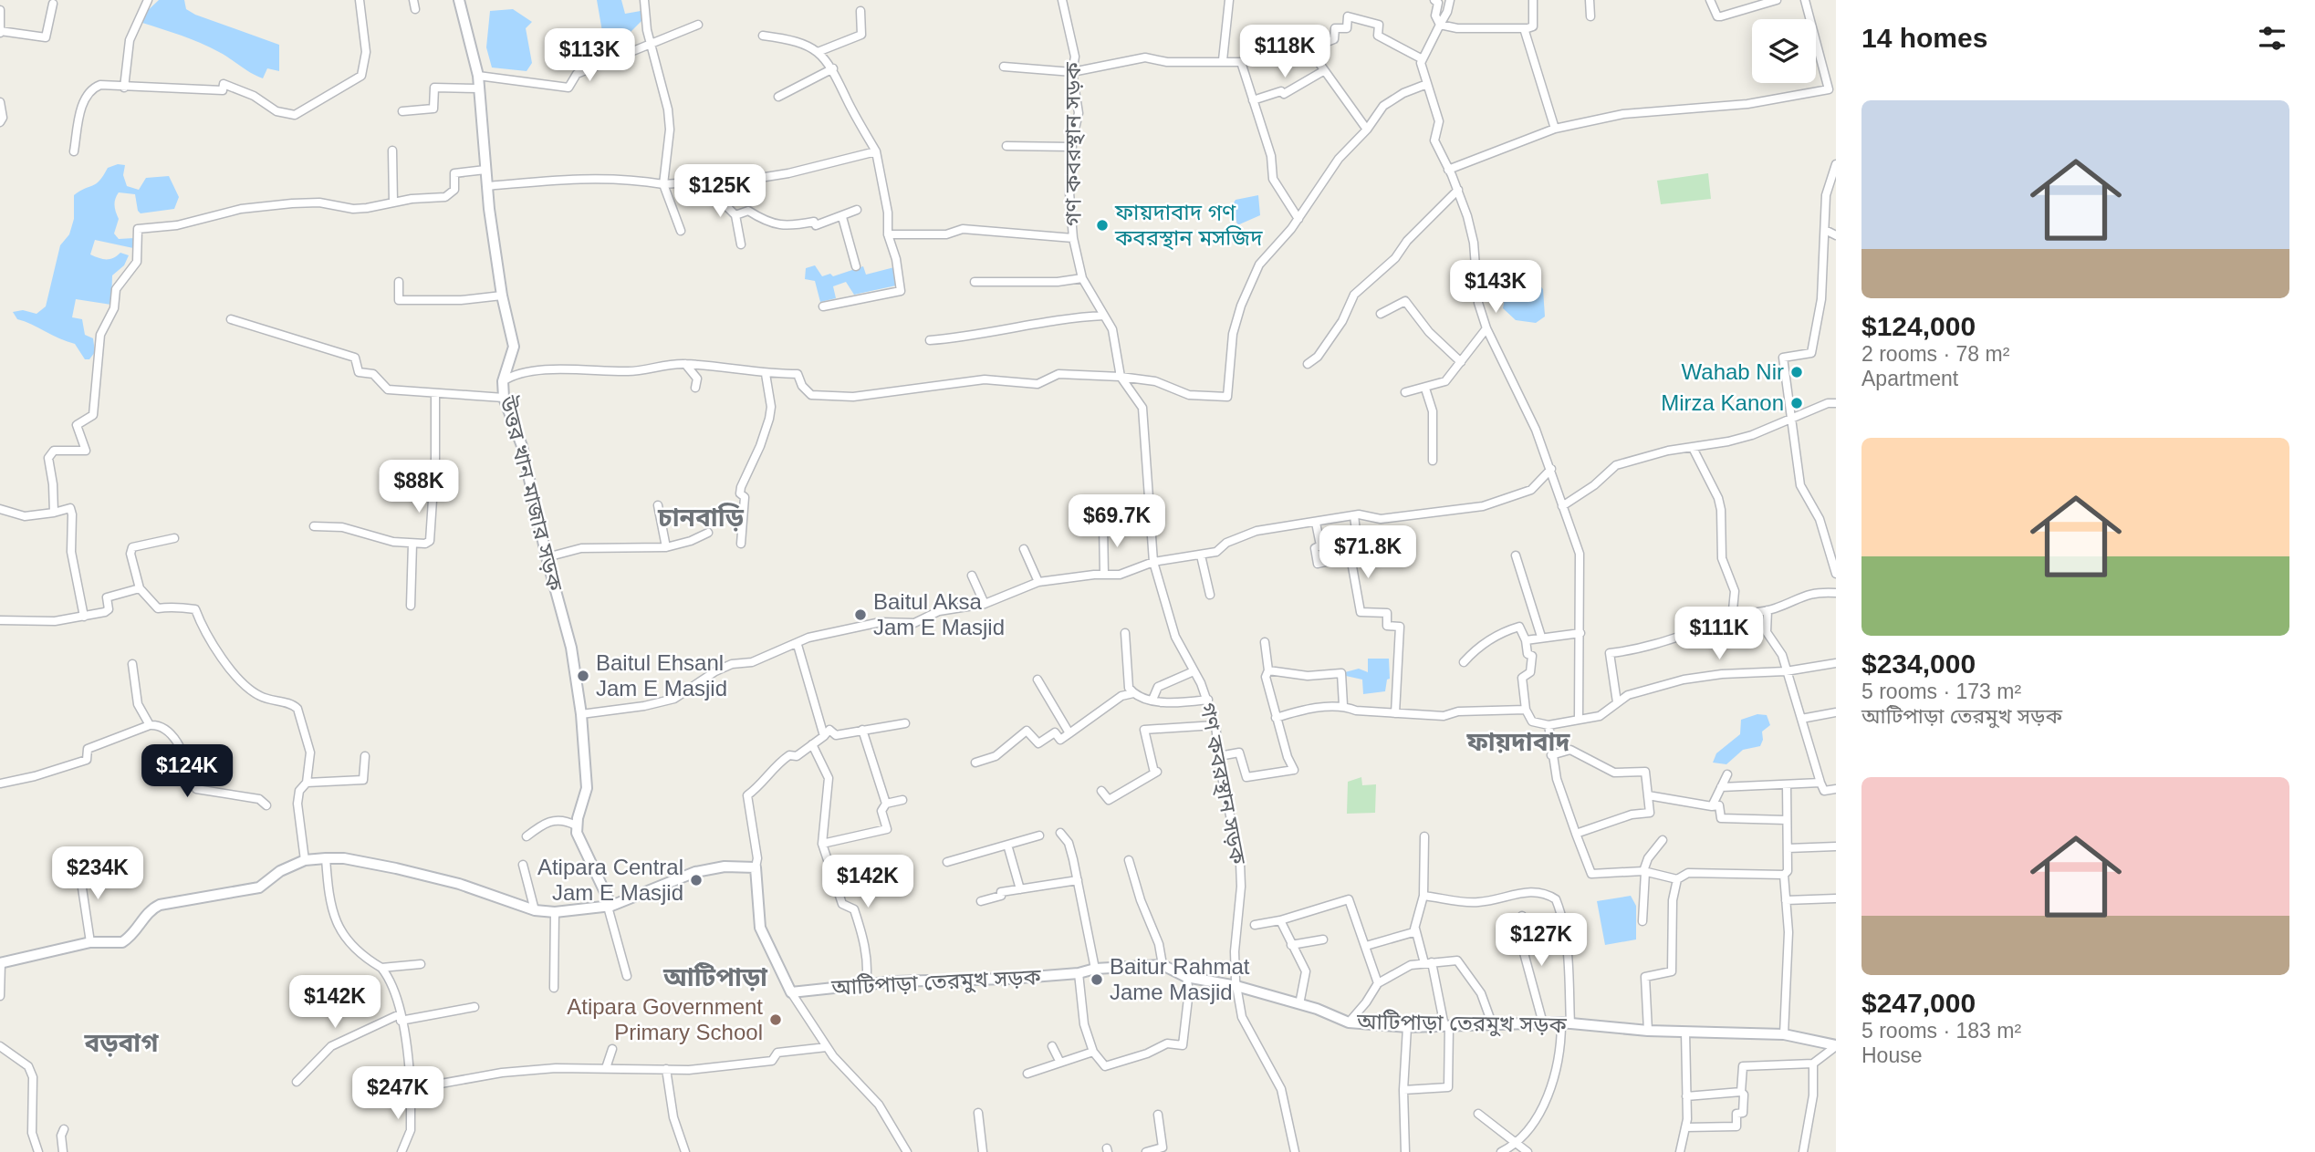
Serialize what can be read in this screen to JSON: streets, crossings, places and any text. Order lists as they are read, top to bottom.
{
  "streets": {
    "main road": ["উত্তর খান মাজার সড়ক", "আটিপাড়া তেরমুখ সড়ক"],
    "street": ["গণ কবরস্থান সড়ক"]
  },
  "crossings": [
    ["গণ কবরস্থান সড়ক", "আটিপাড়া তেরমুখ সড়ক"]
  ],
  "districts": [
    "চানবাড়ি",
    "ফায়দাবাদ",
    "আটিপাড়া",
    "বড়বাগ"
  ],
  "places": [
    "ফায়দাবাদ গণ কবরস্থান মসজিদ",
    "Wahab Nir",
    "Mirza Kanon",
    "Baitul Aksa Jam E Masjid",
    "Baitul Ehsanl Jam E Masjid",
    "Atipara Central Jam E Masjid",
    "Baitur Rahmat Jame Masjid",
    "Atipara Government Primary School"
  ],
  "page": {
    "heading": "14 homes",
    "price": [
      "$118K",
      "$113K",
      "$125K",
      "$143K",
      "$88K",
      "$69.7K",
      "$71.8K",
      "$111K",
      "$124K",
      "$234K",
      "$142K",
      "$127K",
      "$142K",
      "$247K"
    ],
    "list": [
      {
        "name": "$124,000",
        "note": "2 rooms · 78 m² · Apartment"
      },
      {
        "name": "$234,000",
        "note": "5 rooms · 173 m² · আটিপাড়া তেরমুখ সড়ক"
      },
      {
        "name": "$247,000",
        "note": "5 rooms · 183 m² · House"
      }
    ]
  }
}
